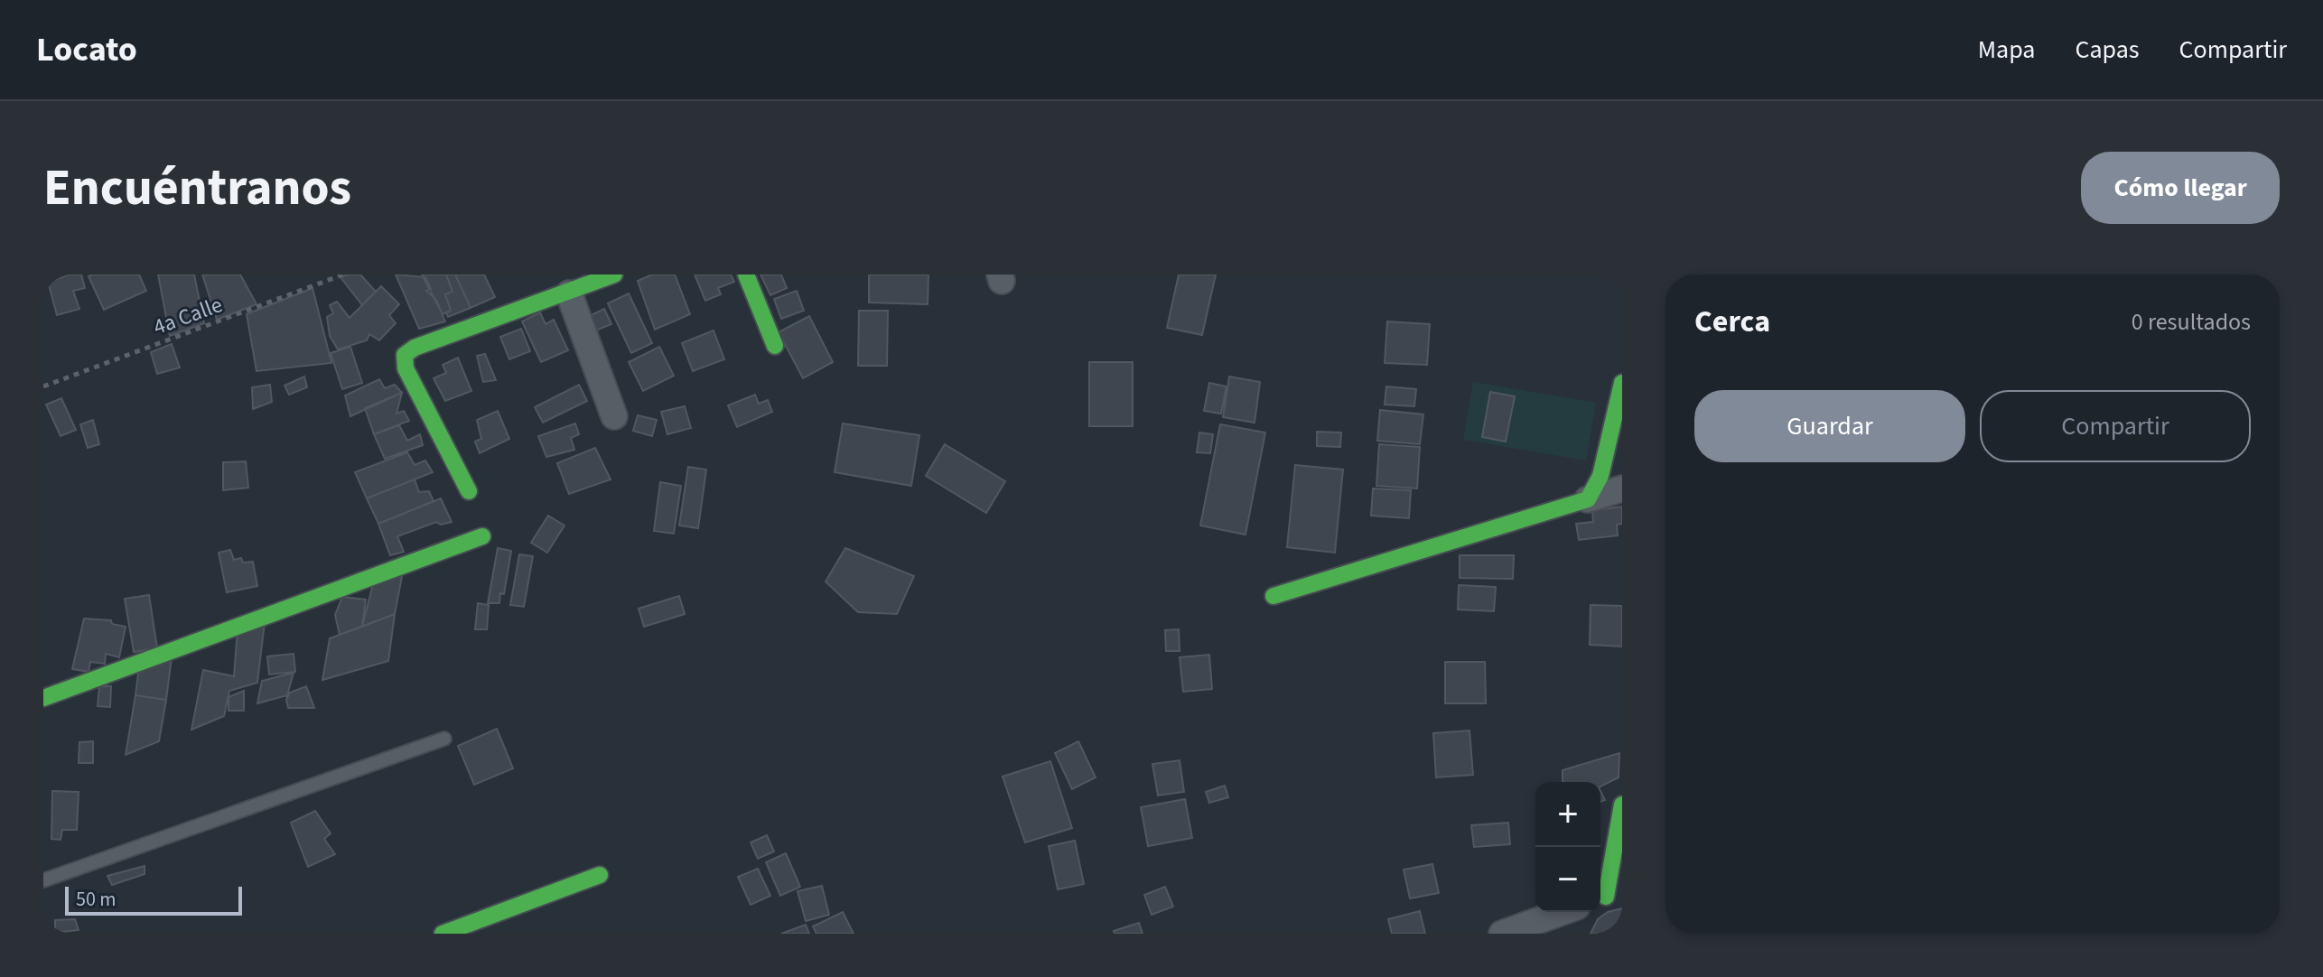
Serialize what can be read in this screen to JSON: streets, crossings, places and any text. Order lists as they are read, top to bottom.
{
  "streets": {
    "path": ["4a Calle"]
  },
  "scale_bar": "50 m",
  "page": {
    "header": "Locato",
    "nav": ["Mapa", "Capas", "Compartir"],
    "buttons": [
      "Cómo llegar",
      ["Guardar", "Compartir"]
    ],
    "title": "Encuéntranos",
    "heading": ["Cerca", "0 resultados"],
    "map_buttons": ["+", "−"],
    "scale": "50 m"
  }
}
